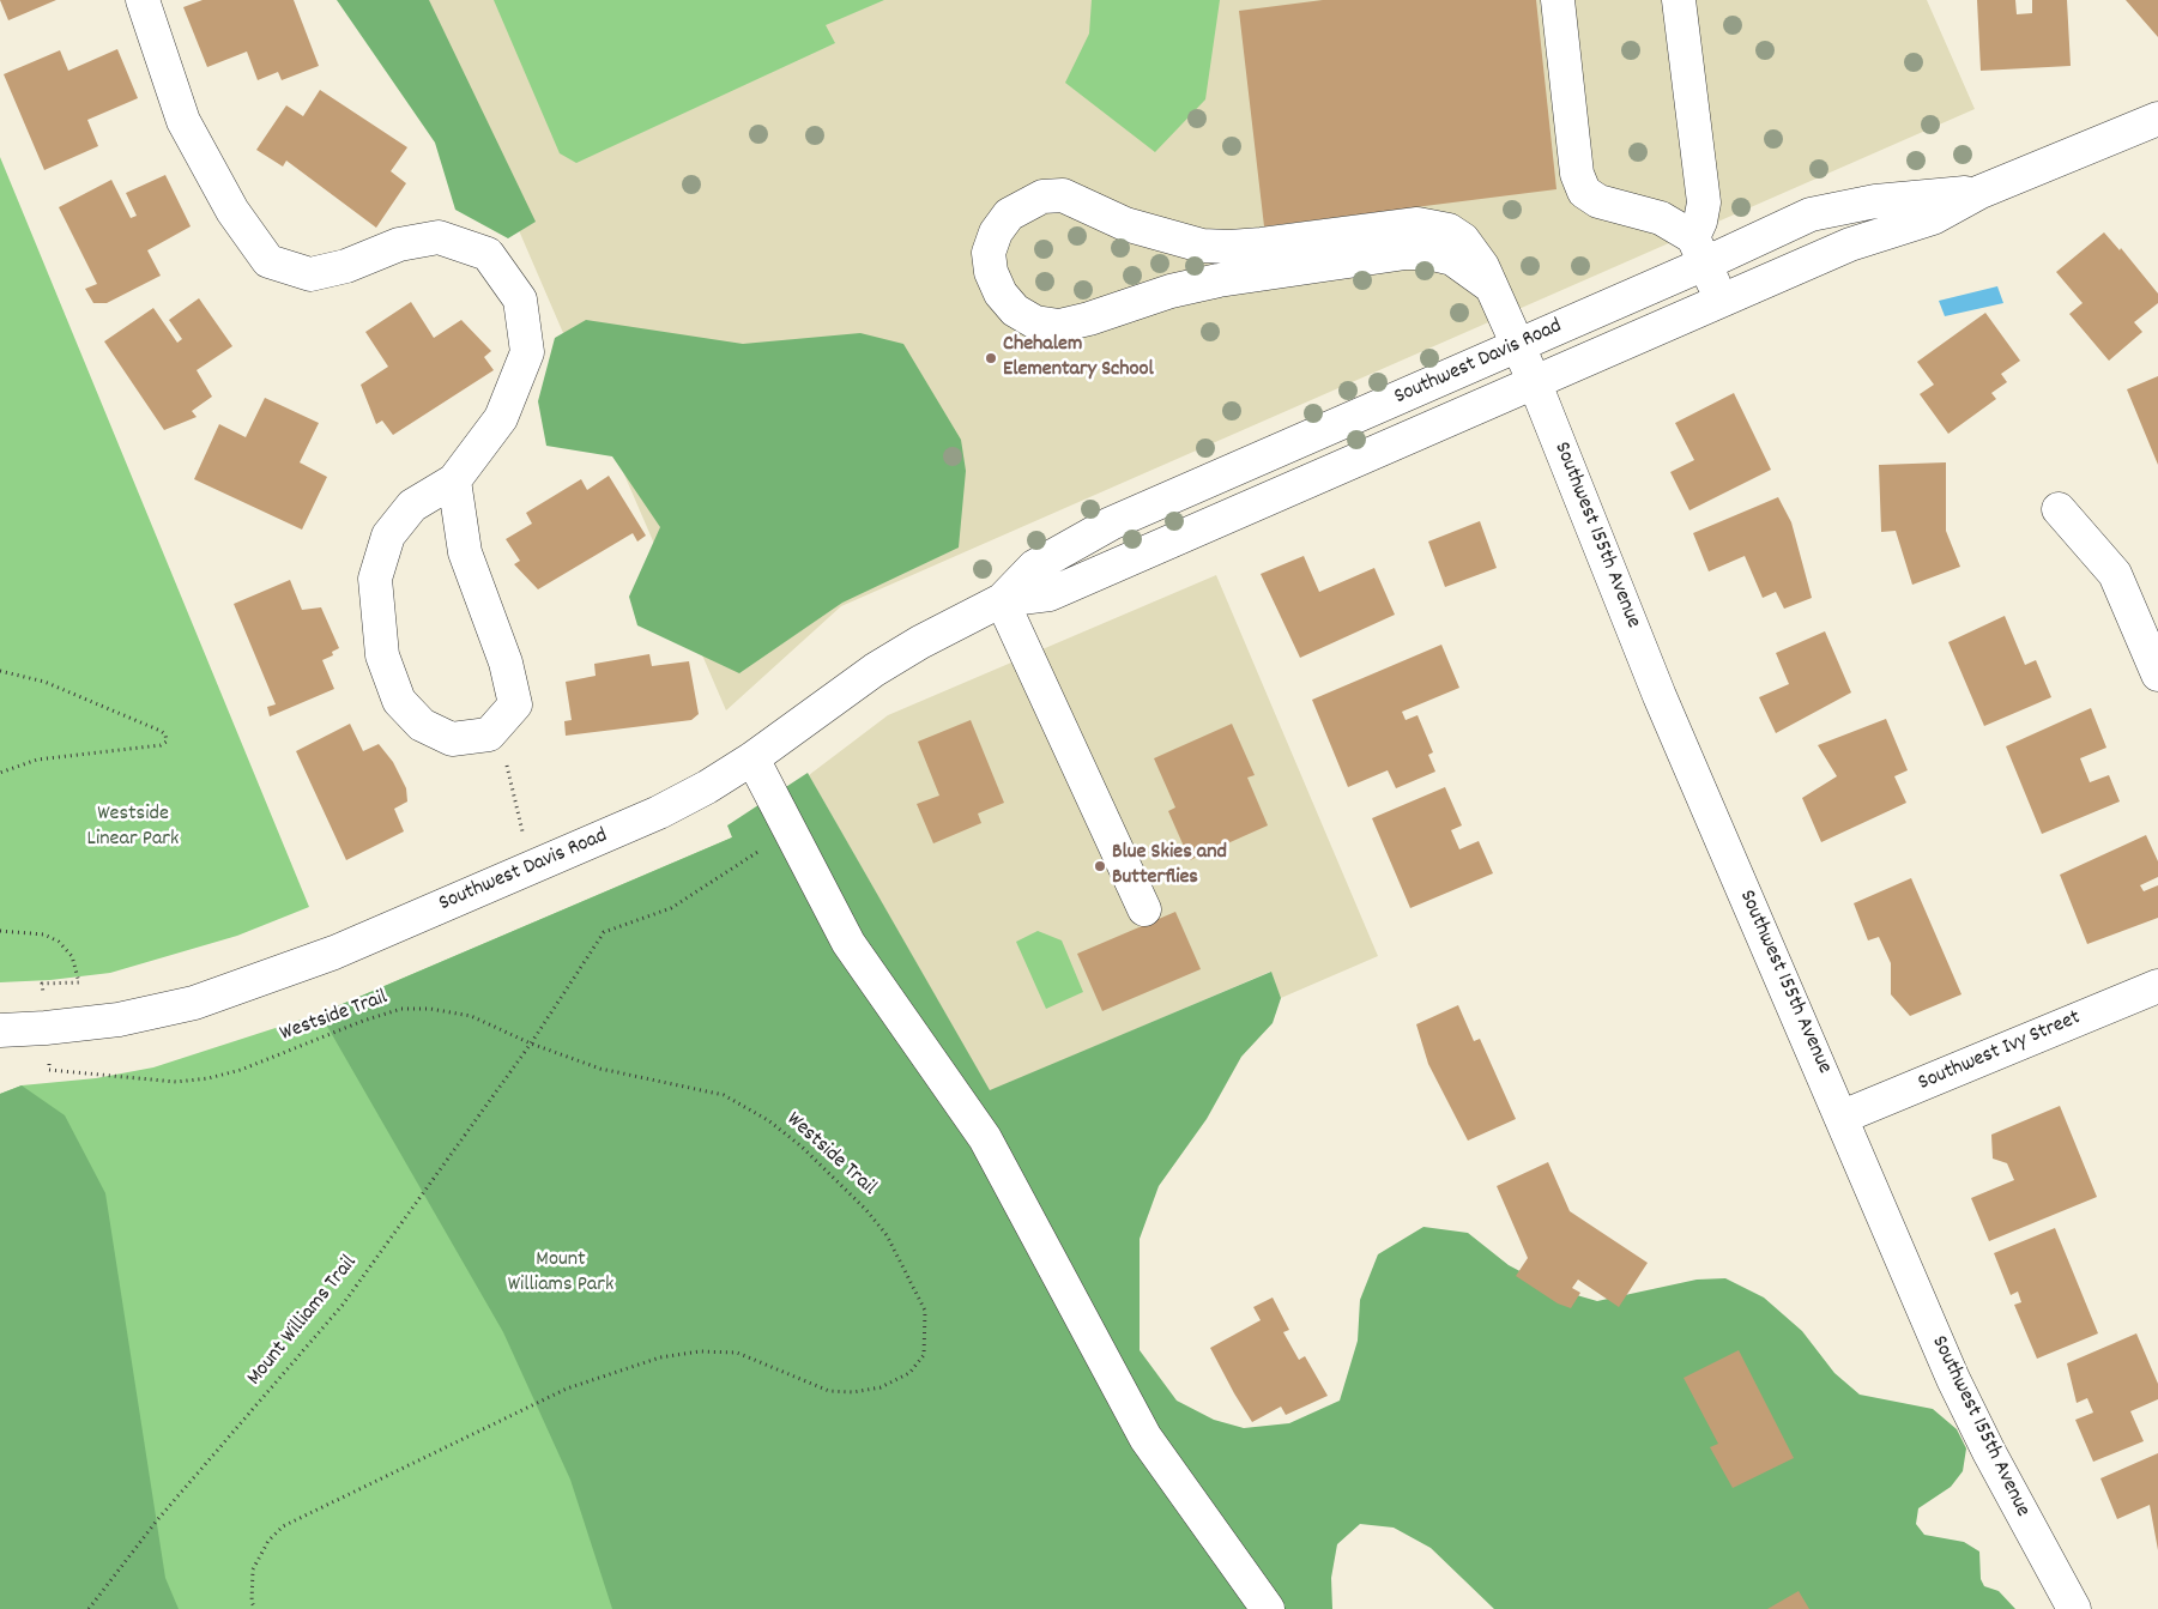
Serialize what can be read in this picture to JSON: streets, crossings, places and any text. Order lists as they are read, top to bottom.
{
  "streets": {
    "street": ["Southwest Davis Road", "Southwest 155th Avenue", "Southwest Ivy Street"],
    "path": ["Westside Trail", "Mount Williams Trail"]
  },
  "crossings": [
    ["Southwest Davis Road", "Southwest 155th Avenue"],
    ["Southwest Davis Road", "Westside Trail"],
    ["Southwest 155th Avenue", "Southwest Ivy Street"],
    ["Westside Trail", "Mount Williams Trail"]
  ],
  "parks": ["Westside Linear Park", "Mount Williams Park"],
  "places": ["Chehalem Elementary School", "Blue Skies and Butterflies"]
}
